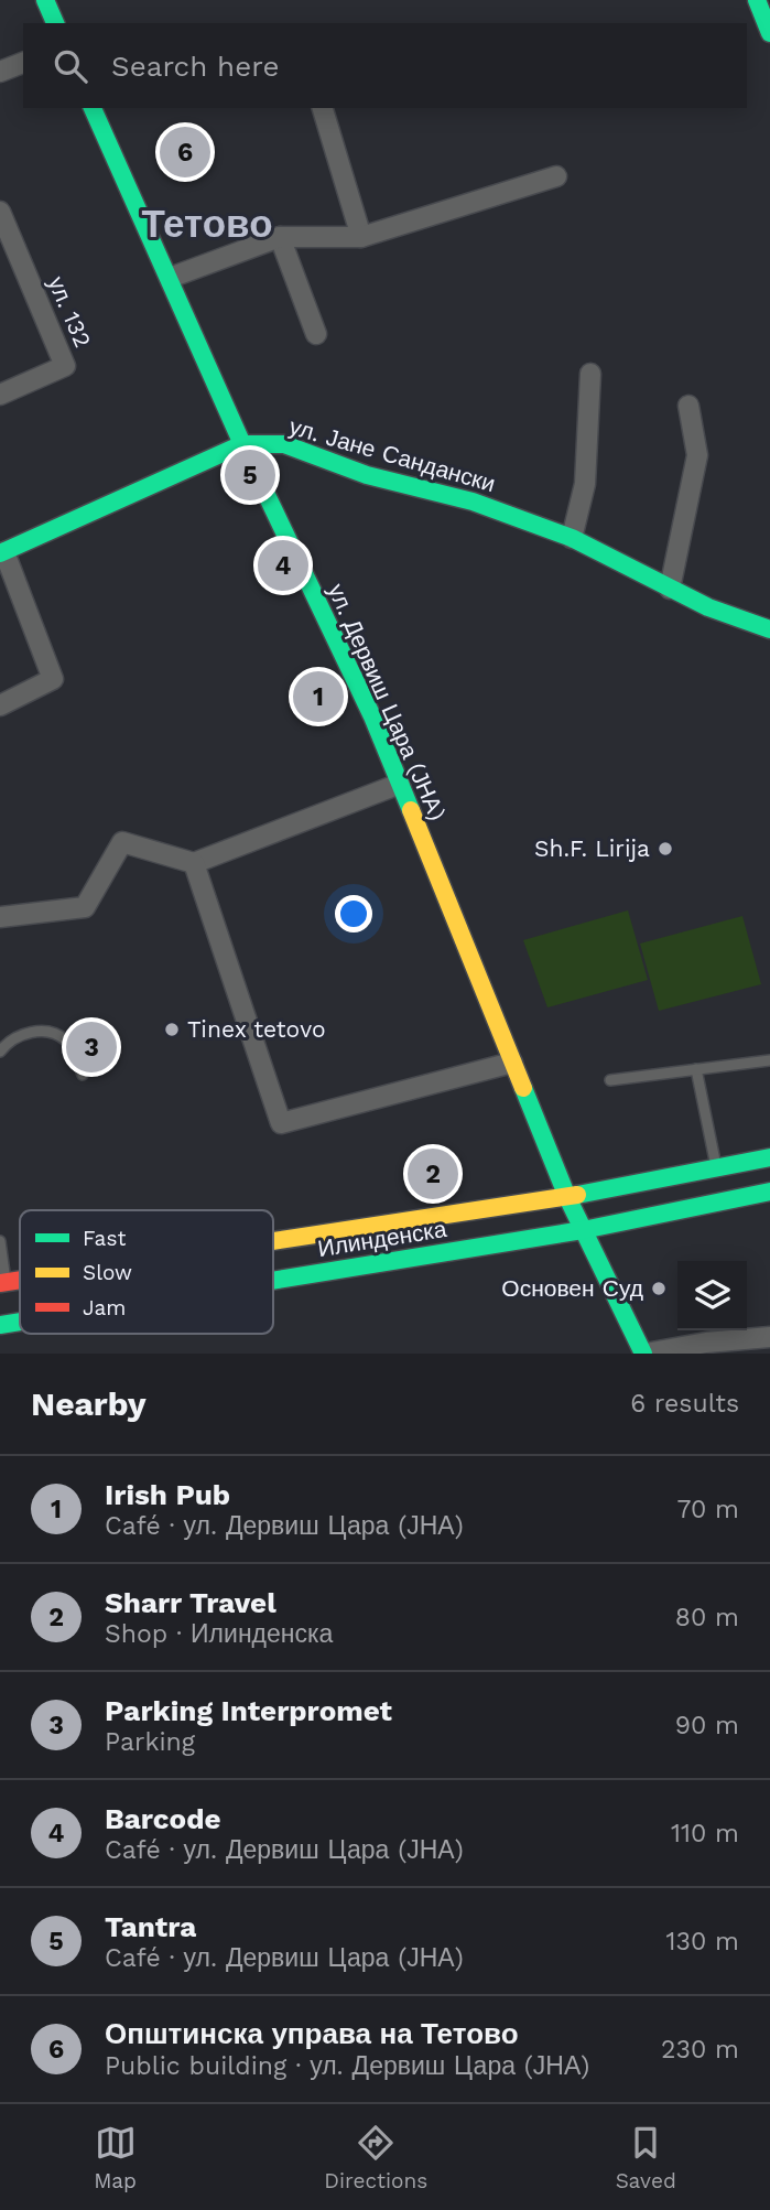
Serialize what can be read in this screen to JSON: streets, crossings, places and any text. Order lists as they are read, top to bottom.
{
  "streets": {
    "street": [
      "ул. 132",
      "ул. Јане Сандански",
      "ул. Дервиш Цара (ЈНА)",
      "Илинденска"
    ]
  },
  "crossings": [
    ["ул. Јане Сандански", "ул. Дервиш Цара (ЈНА)"],
    ["ул. Дервиш Цара (ЈНА)", "Илинденска"]
  ],
  "districts": ["Тетово"],
  "places": ["Sh.F. Lirija", "Tinex tetovo", "Основен Суд"],
  "legend": ["Fast", "Slow", "Jam"],
  "page": {
    "search": "Search here",
    "pins": [
      "6",
      "5",
      "4",
      "1",
      "3",
      "2"
    ],
    "heading": ["Nearby", "6 results"],
    "list": [
      {
        "mark": "1",
        "name": "Irish Pub",
        "note": "Café · ул. Дервиш Цара (ЈНА)",
        "value": "70 m"
      },
      {
        "mark": "2",
        "name": "Sharr Travel",
        "note": "Shop · Илинденска",
        "value": "80 m"
      },
      {
        "mark": "3",
        "name": "Parking Interpromet",
        "note": "Parking",
        "value": "90 m"
      },
      {
        "mark": "4",
        "name": "Barcode",
        "note": "Café · ул. Дервиш Цара (ЈНА)",
        "value": "110 m"
      },
      {
        "mark": "5",
        "name": "Tantra",
        "note": "Café · ул. Дервиш Цара (ЈНА)",
        "value": "130 m"
      },
      {
        "mark": "6",
        "name": "Општинска управа на Тетово",
        "note": "Public building · ул. Дервиш Цара (ЈНА)",
        "value": "230 m"
      }
    ],
    "nav": ["Map", "Directions", "Saved"]
  }
}
